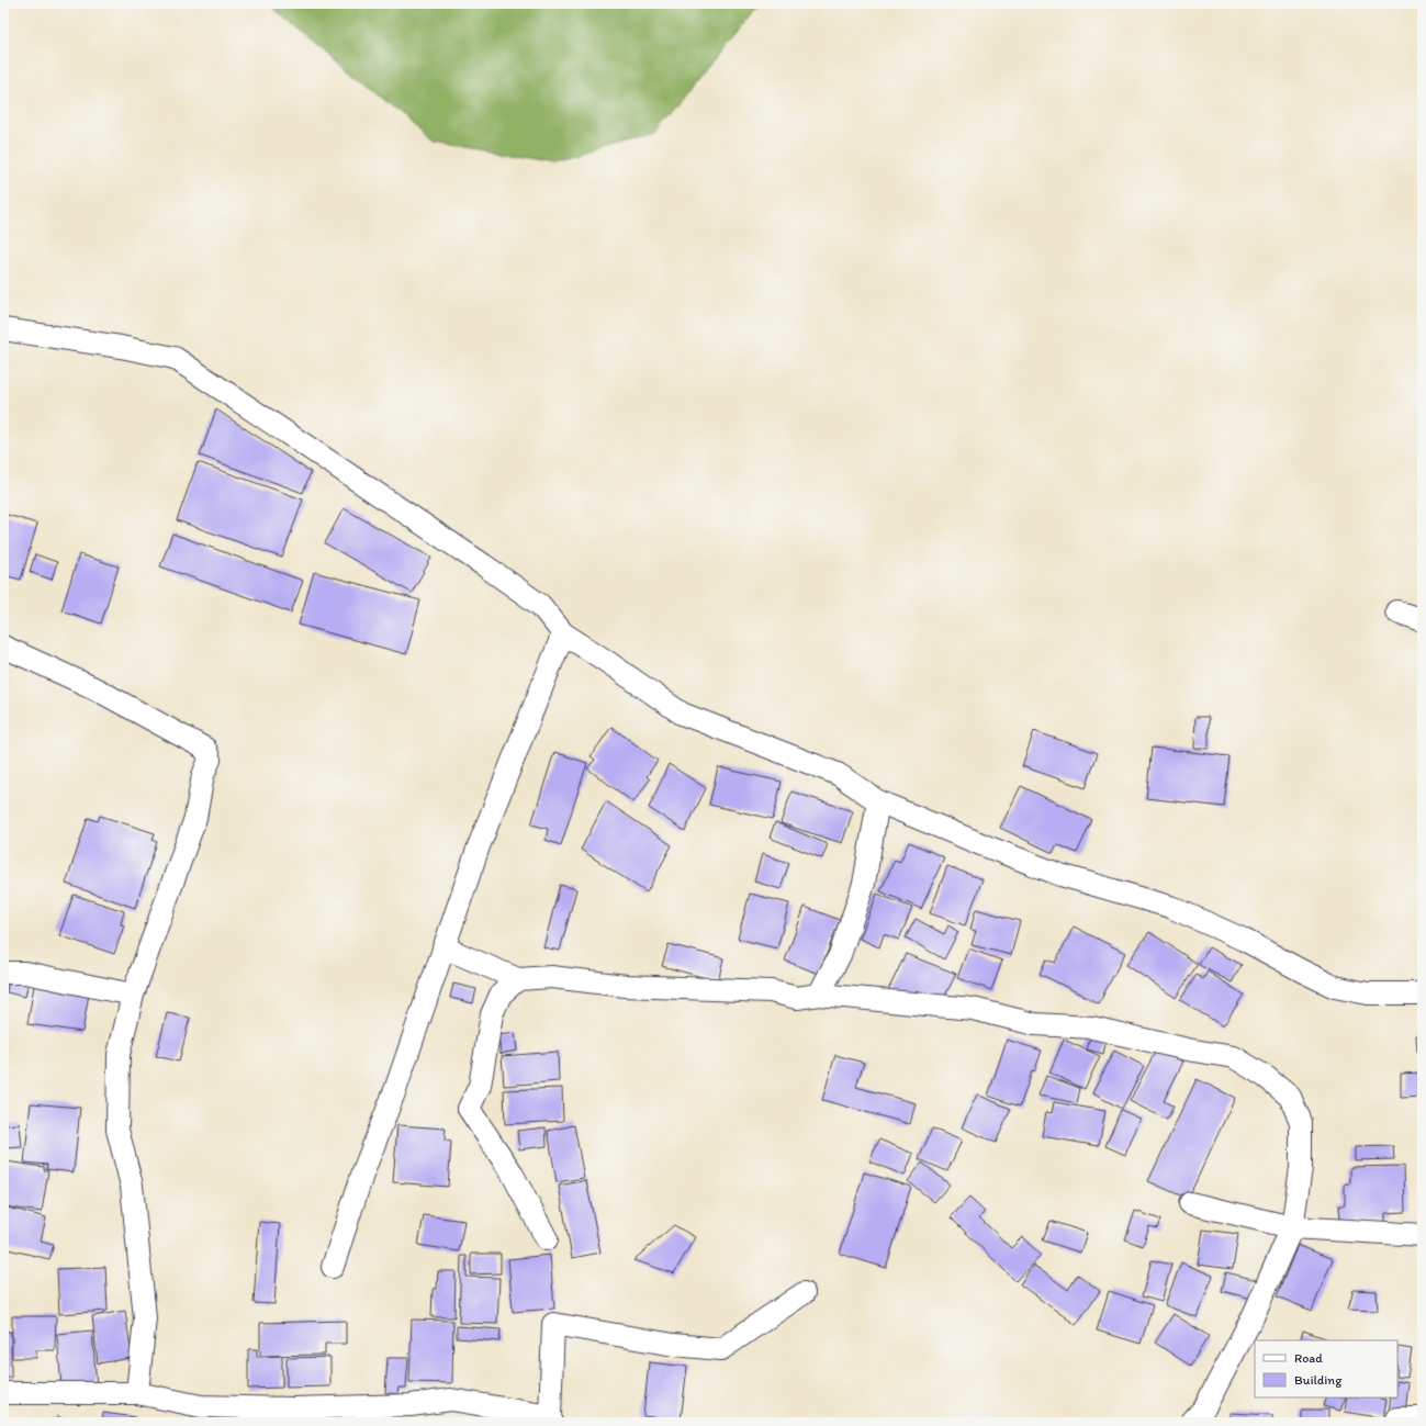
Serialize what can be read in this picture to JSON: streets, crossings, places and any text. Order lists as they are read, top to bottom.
{
  "legend": ["Road", "Building"]
}
